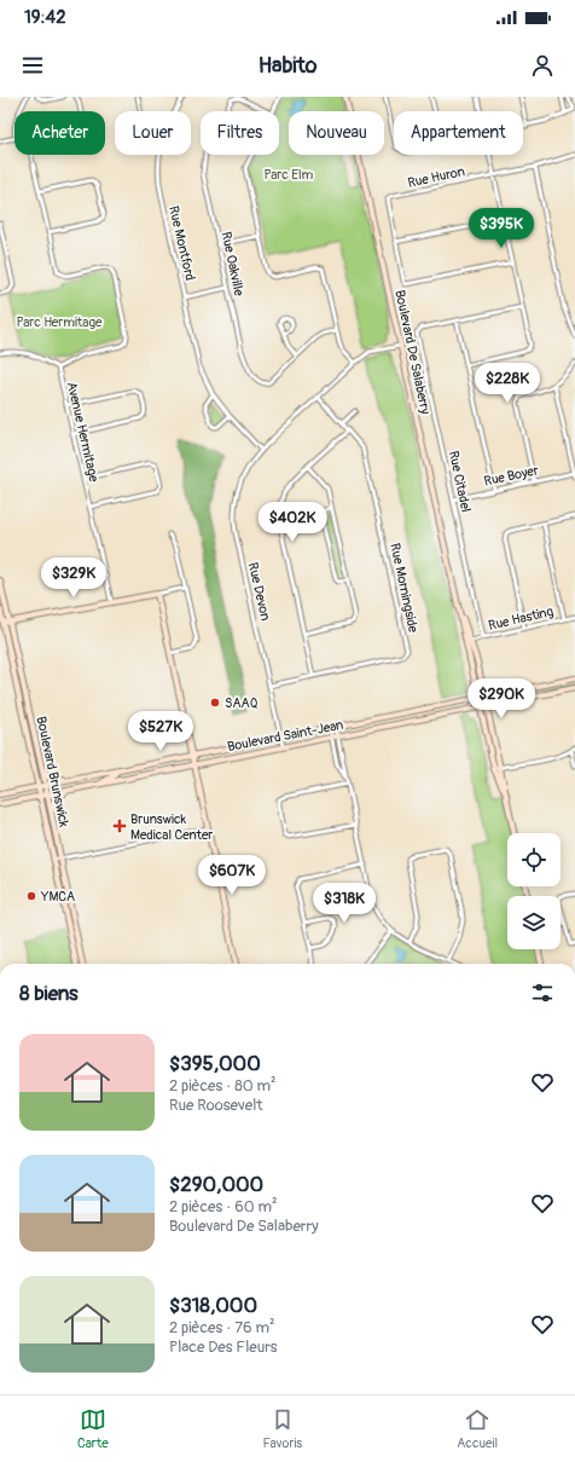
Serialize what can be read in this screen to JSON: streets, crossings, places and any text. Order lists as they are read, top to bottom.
{
  "streets": {
    "street": [
      "Rue Huron",
      "Rue Montford",
      "Rue Oakville",
      "Boulevard De Salaberry",
      "Avenue Hermitage",
      "Rue Boyer",
      "Rue Citadel",
      "Rue Morningside",
      "Rue Devon",
      "Rue Hasting",
      "Boulevard Saint-Jean",
      "Boulevard Brunswick"
    ]
  },
  "crossings": [
    ["Rue Montford", "Rue Devon"],
    ["Boulevard De Salaberry", "Rue Devon"],
    ["Boulevard De Salaberry", "Rue Hasting"],
    ["Boulevard De Salaberry", "Boulevard Saint-Jean"],
    ["Rue Boyer", "Rue Citadel"],
    ["Rue Citadel", "Rue Hasting"],
    ["Rue Morningside", "Rue Devon"],
    ["Rue Devon", "Boulevard Saint-Jean"],
    ["Boulevard Saint-Jean", "Boulevard Brunswick"]
  ],
  "parks": ["Parc Elm", "Parc Hermitage"],
  "places": {
    "other": ["SAAQ", "YMCA"],
    "health": ["Brunswick Medical Center"]
  },
  "page": {
    "status": "19:42",
    "header": "Habito",
    "chip": [
      "Acheter",
      "Louer",
      "Filtres",
      "Nouveau",
      "Appartement"
    ],
    "price": [
      "$395K",
      "$228K",
      "$402K",
      "$329K",
      "$290K",
      "$527K",
      "$607K",
      "$318K"
    ],
    "heading": "8 biens",
    "list": [
      {
        "name": "$395,000",
        "note": "2 pièces · 80 m² · Rue Roosevelt"
      },
      {
        "name": "$290,000",
        "note": "2 pièces · 60 m² · Boulevard De Salaberry"
      },
      {
        "name": "$318,000",
        "note": "2 pièces · 76 m² · Place Des Fleurs"
      }
    ],
    "tabs": ["Carte", "Favoris", "Accueil"]
  }
}
